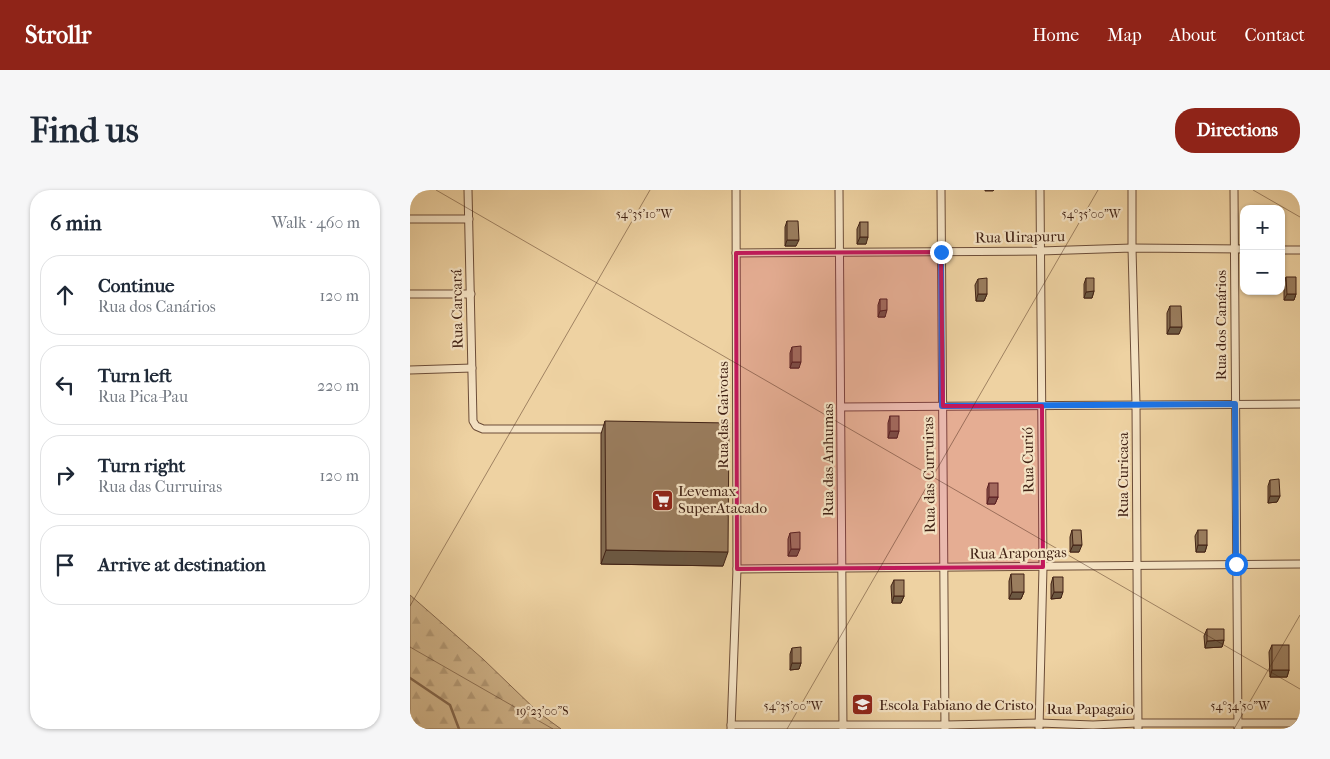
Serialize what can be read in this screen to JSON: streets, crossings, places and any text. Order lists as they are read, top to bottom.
{
  "streets": {
    "street": [
      "Rua Uirapuru",
      "Rua Carcará",
      "Rua dos Canários",
      "Rua das Gaivotas",
      "Rua das Anhumas",
      "Rua Curió",
      "Rua das Curruiras",
      "Rua Curicaca",
      "Rua Arapongas",
      "Rua Papagaio"
    ]
  },
  "crossings": [
    ["Rua Uirapuru", "Rua dos Canários"],
    ["Rua Uirapuru", "Rua das Gaivotas"],
    ["Rua Uirapuru", "Rua das Anhumas"],
    ["Rua Uirapuru", "Rua Curió"],
    ["Rua Uirapuru", "Rua das Curruiras"],
    ["Rua Uirapuru", "Rua Curicaca"],
    ["Rua dos Canários", "Rua Arapongas"],
    ["Rua dos Canários", "Rua Papagaio"],
    ["Rua das Gaivotas", "Rua Arapongas"],
    ["Rua das Gaivotas", "Rua Papagaio"],
    ["Rua das Anhumas", "Rua Arapongas"],
    ["Rua das Anhumas", "Rua Papagaio"],
    ["Rua Curió", "Rua Arapongas"],
    ["Rua Curió", "Rua Papagaio"],
    ["Rua das Curruiras", "Rua Arapongas"],
    ["Rua das Curruiras", "Rua Papagaio"],
    ["Rua Curicaca", "Rua Arapongas"],
    ["Rua Curicaca", "Rua Papagaio"]
  ],
  "places": {
    "supermarket": ["Levemax SuperAtacado"],
    "school or university": ["Escola Fabiano de Cristo"]
  },
  "page": {
    "header": "Strollr",
    "nav": [
      "Home",
      "Map",
      "About",
      "Contact"
    ],
    "buttons": "Directions",
    "title": "Find us",
    "heading": ["6 min", "Walk · 460 m"],
    "map_buttons": ["+", "−"],
    "list": [
      ["Continue", "Rua dos Canários", "120 m"],
      ["Turn left", "Rua Pica-Pau", "220 m"],
      ["Turn right", "Rua das Curruiras", "120 m"],
      "Arrive at destination"
    ]
  },
  "coordinates": [
    "54°35'10\"W",
    "54°35'00\"W",
    "54°34'50\"W",
    "19°23'00\"S"
  ]
}
